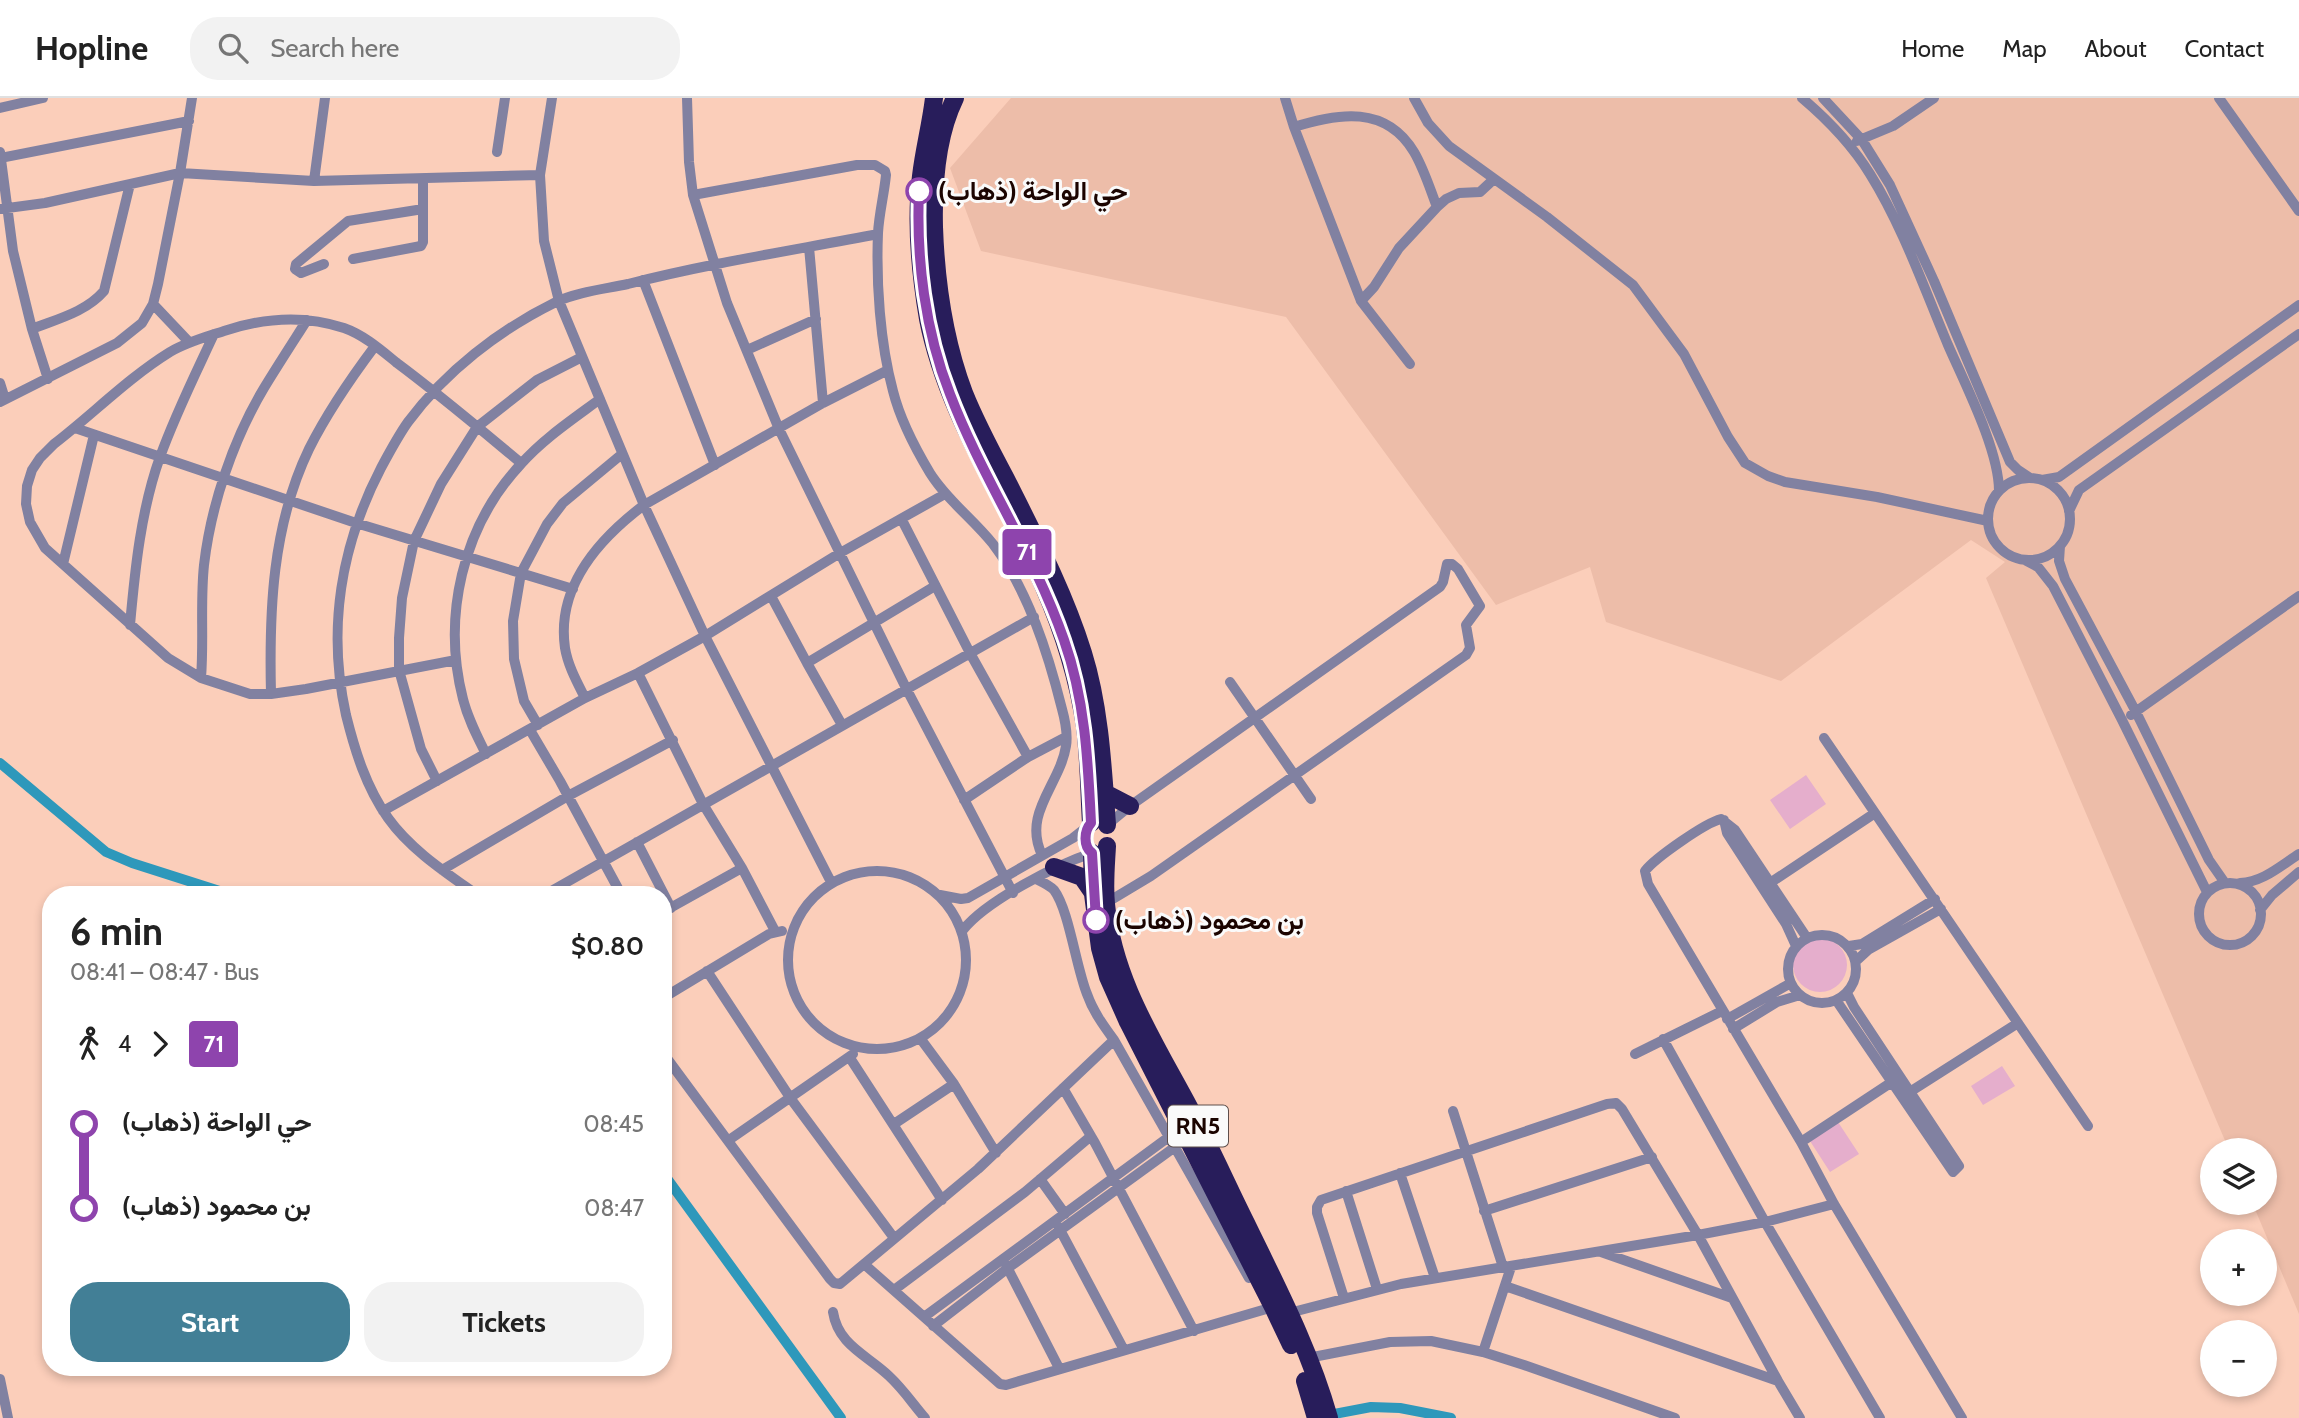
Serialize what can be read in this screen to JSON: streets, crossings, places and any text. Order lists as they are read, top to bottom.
{
  "streets": {
    "highway": ["RN5"]
  },
  "places": ["حي الواحة (ذهاب)", "بن محمود (ذهاب)"],
  "lines": ["bus line 71"],
  "page": {
    "header": "Hopline",
    "search": "Search here",
    "nav": [
      "Home",
      "Map",
      "About",
      "Contact"
    ],
    "on_map": "71",
    "heading": ["6 min", "08:41 – 08:47 · Bus", "$0.80"],
    "legs": ["4", "71"],
    "list": [
      {
        "name": "حي الواحة (ذهاب)",
        "value": "08:45"
      },
      {
        "name": "بن محمود (ذهاب)",
        "value": "08:47"
      }
    ],
    "map_buttons": ["+", "−"],
    "buttons": ["Start", "Tickets"]
  }
}
